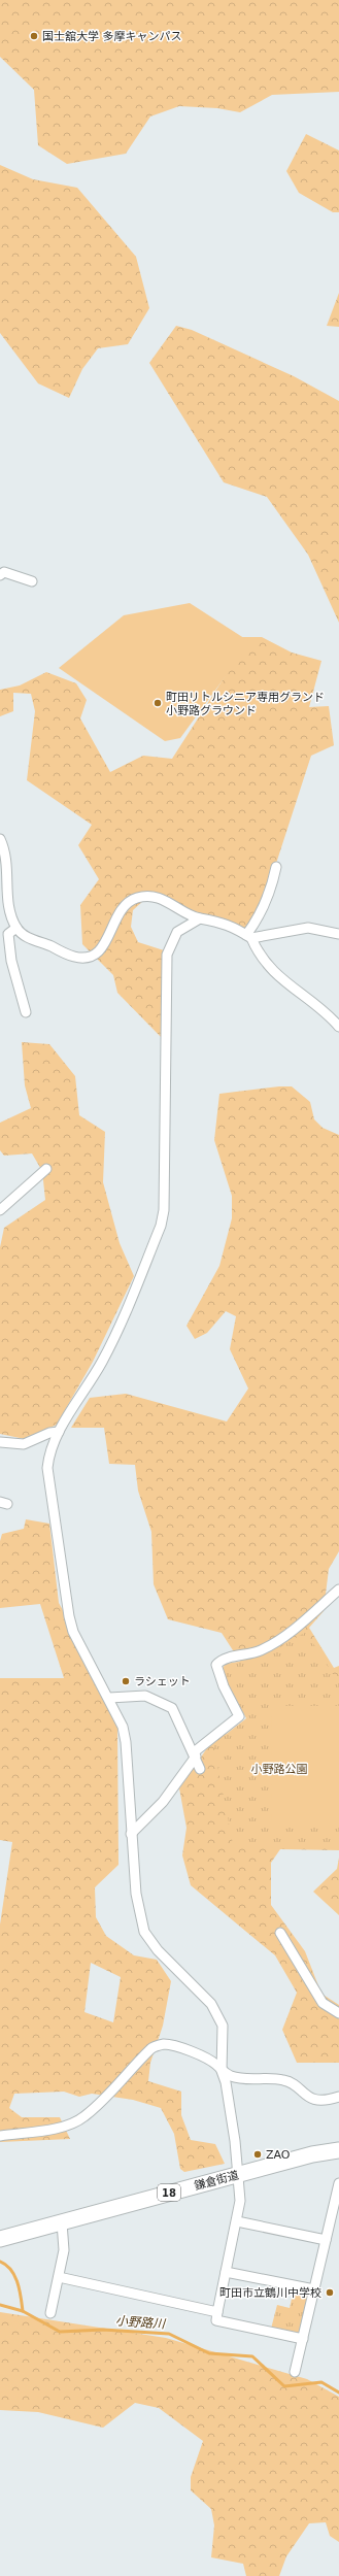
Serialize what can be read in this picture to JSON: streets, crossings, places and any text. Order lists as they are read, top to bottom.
{
  "streets": {
    "main road": ["鎌倉街道", "18"]
  },
  "water": ["小野路川"],
  "parks": ["小野路公園"],
  "places": [
    "国士舘大学 多摩キャンパス",
    "町田リトルシニア専用グランド 小野路グラウンド",
    "ラシェット",
    "ZAO",
    "町田市立鶴川中学校"
  ]
}
